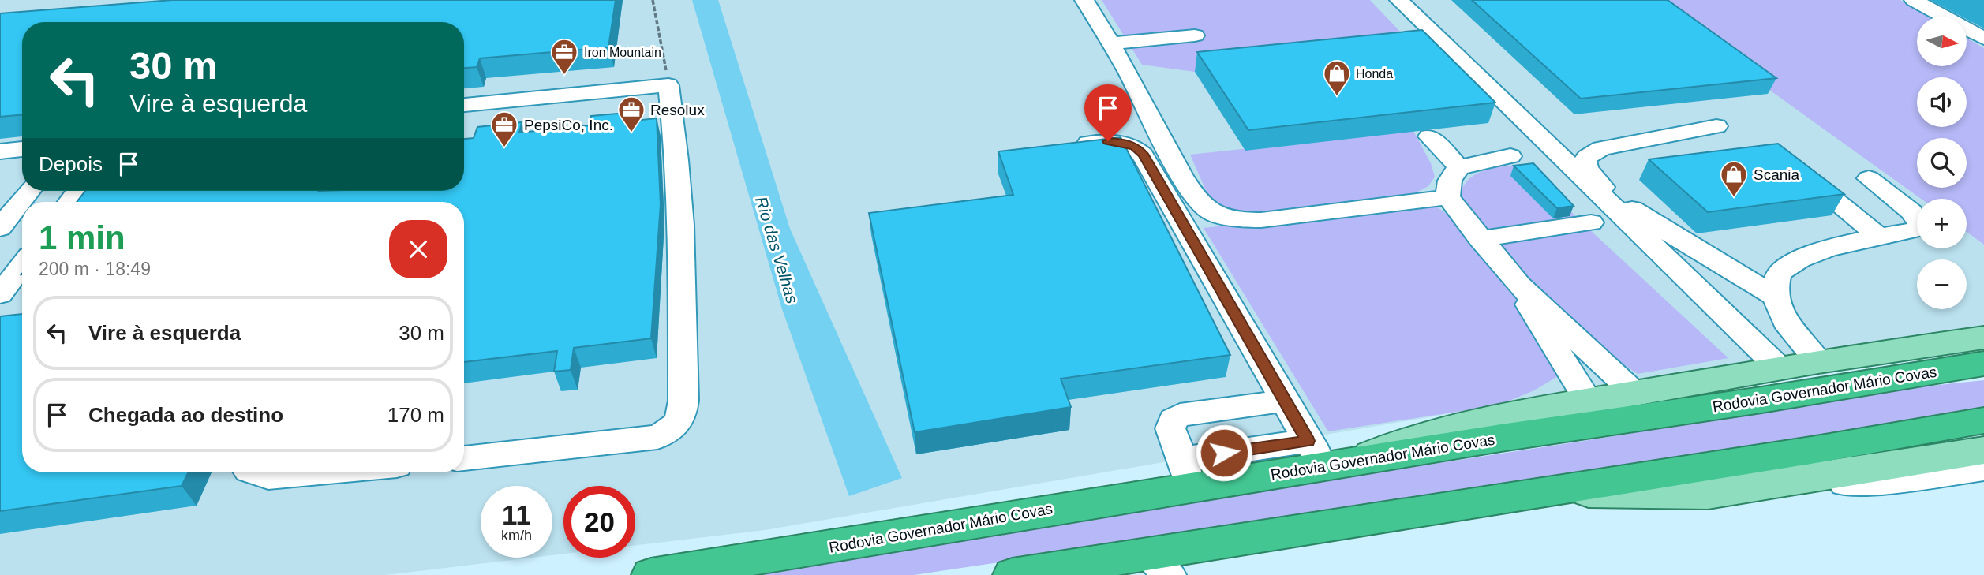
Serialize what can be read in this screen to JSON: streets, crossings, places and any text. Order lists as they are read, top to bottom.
{
  "streets": {
    "highway": ["Rodovia Governador Mário Covas"]
  },
  "water": ["Rio das Velhas"],
  "places": {
    "office": ["Iron Mountain", "Resolux", "PepsiCo, Inc."],
    "shop": ["Honda", "Scania"]
  },
  "north": "right",
  "page": {
    "map_buttons": ["+", "−"],
    "turn": ["30 m", "Vire à esquerda"],
    "then": "Depois",
    "heading": ["1 min", "200 m · 18:49"],
    "list": [
      {
        "name": "Vire à esquerda",
        "value": "30 m"
      },
      {
        "name": "Chegada ao destino",
        "value": "170 m"
      }
    ],
    "speed": "11 km/h",
    "limit": "20"
  }
}
